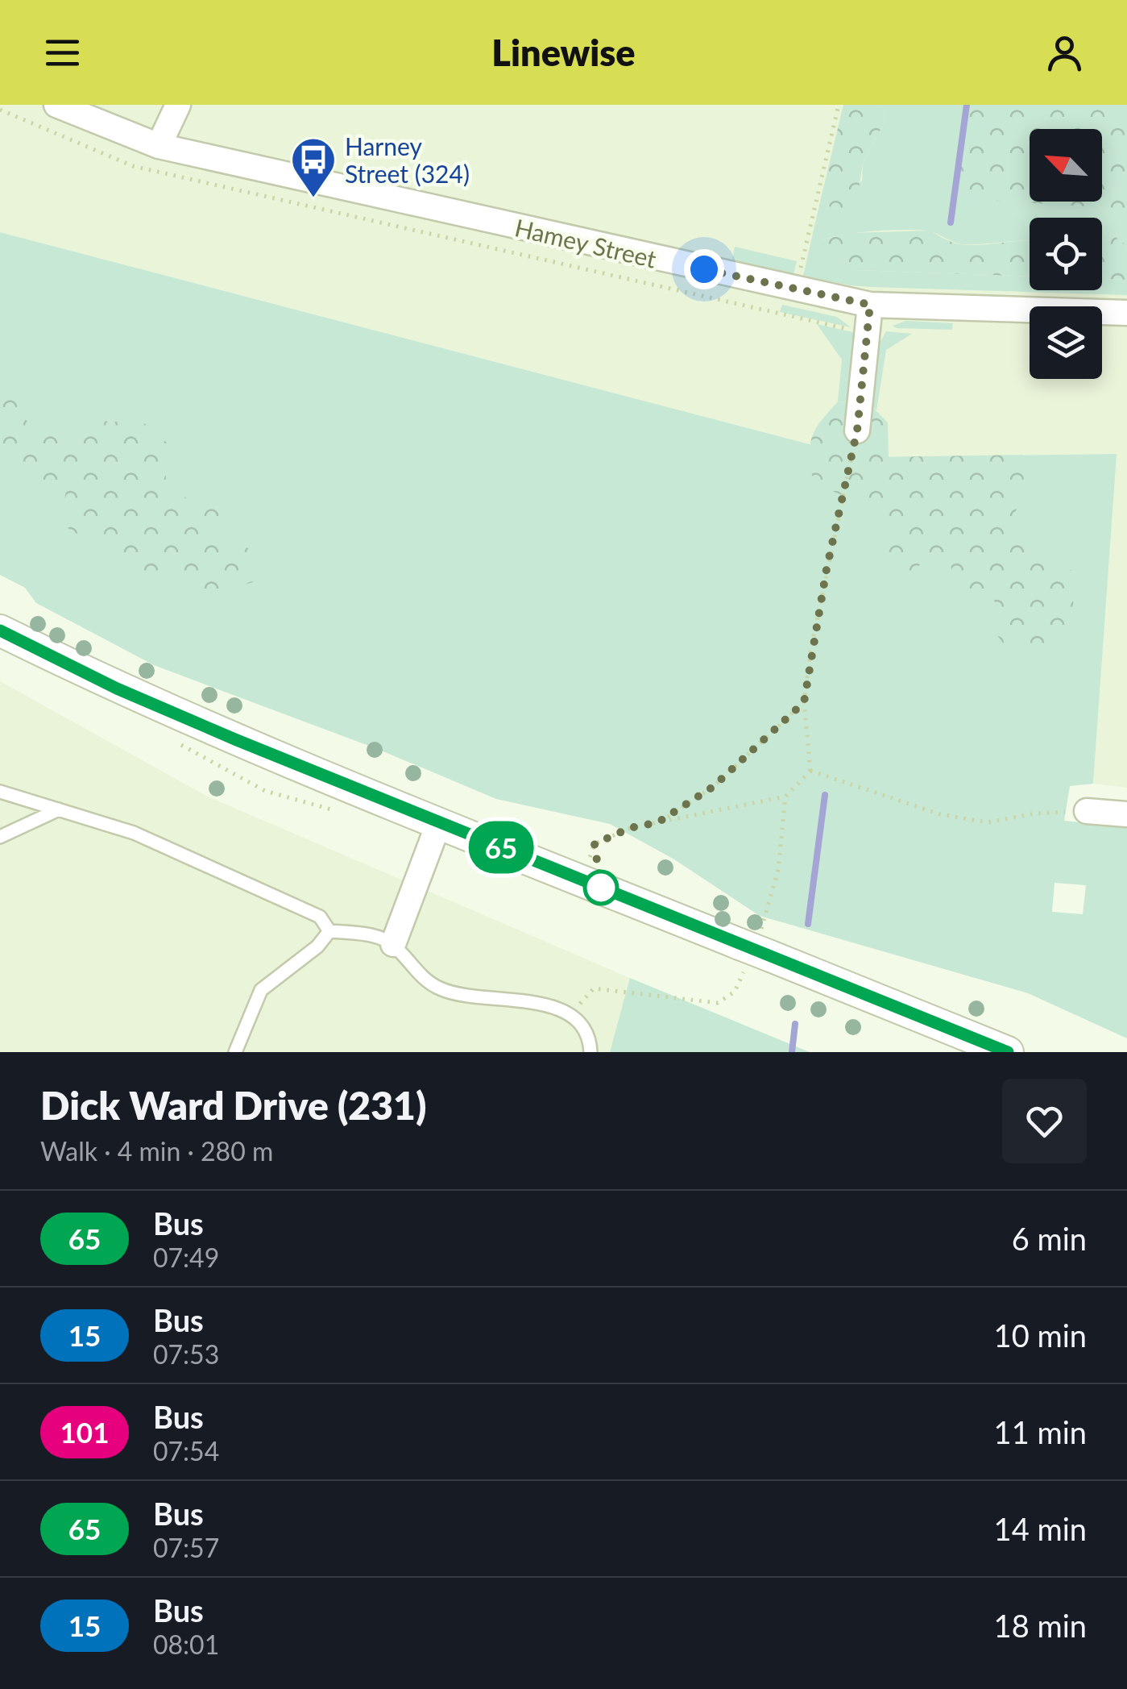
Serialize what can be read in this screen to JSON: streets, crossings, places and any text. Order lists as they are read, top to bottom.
{
  "streets": {
    "street": ["Hamey Street"]
  },
  "places": {
    "bus stop": ["Harney Street (324)"]
  },
  "lines": ["bus line 65"],
  "north": "top left",
  "page": {
    "header": "Linewise",
    "on_map": "65",
    "heading": ["Dick Ward Drive (231)", "Walk · 4 min · 280 m"],
    "list": [
      {
        "mark": "65",
        "name": "Bus",
        "note": "07:49",
        "value": "6 min"
      },
      {
        "mark": "15",
        "name": "Bus",
        "note": "07:53",
        "value": "10 min"
      },
      {
        "mark": "101",
        "name": "Bus",
        "note": "07:54",
        "value": "11 min"
      },
      {
        "mark": "65",
        "name": "Bus",
        "note": "07:57",
        "value": "14 min"
      },
      {
        "mark": "15",
        "name": "Bus",
        "note": "08:01",
        "value": "18 min"
      }
    ]
  }
}
